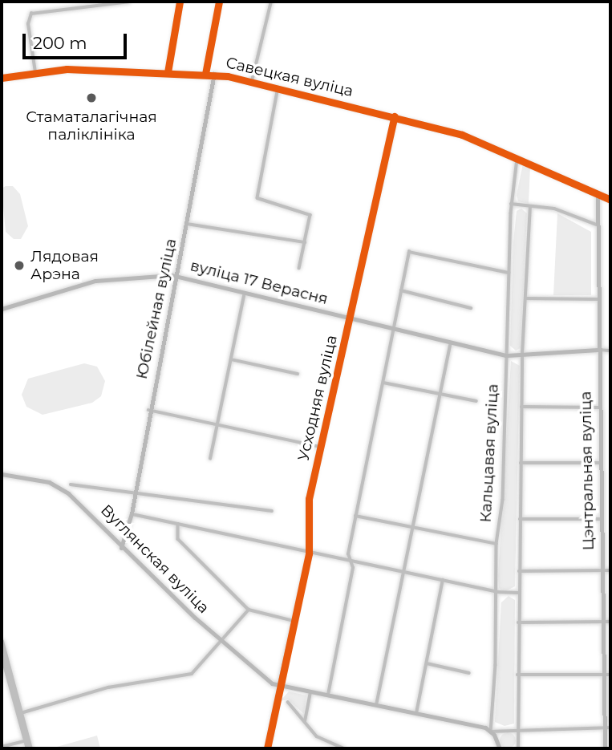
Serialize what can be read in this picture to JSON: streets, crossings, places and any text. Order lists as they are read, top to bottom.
{
  "streets": {
    "street": [
      "Савецкая вуліца",
      "вуліца 17 Верасня",
      "Юбілейная вуліца",
      "Усходняя вуліца",
      "Кальцавая вуліца",
      "Цэнтральная вуліца",
      "Вуглянская вуліца"
    ]
  },
  "crossings": [
    ["Савецкая вуліца", "Юбілейная вуліца"],
    ["Савецкая вуліца", "Усходняя вуліца"],
    ["Савецкая вуліца", "Кальцавая вуліца"],
    ["Савецкая вуліца", "Цэнтральная вуліца"],
    ["вуліца 17 Верасня", "Юбілейная вуліца"],
    ["вуліца 17 Верасня", "Усходняя вуліца"],
    ["вуліца 17 Верасня", "Кальцавая вуліца"],
    ["вуліца 17 Верасня", "Цэнтральная вуліца"],
    ["Юбілейная вуліца", "Вуглянская вуліца"],
    ["Усходняя вуліца", "Вуглянская вуліца"]
  ],
  "places": ["Стаматалагічная паліклініка", "Лядовая Арэна"],
  "scale_bar": "200 m"
}
